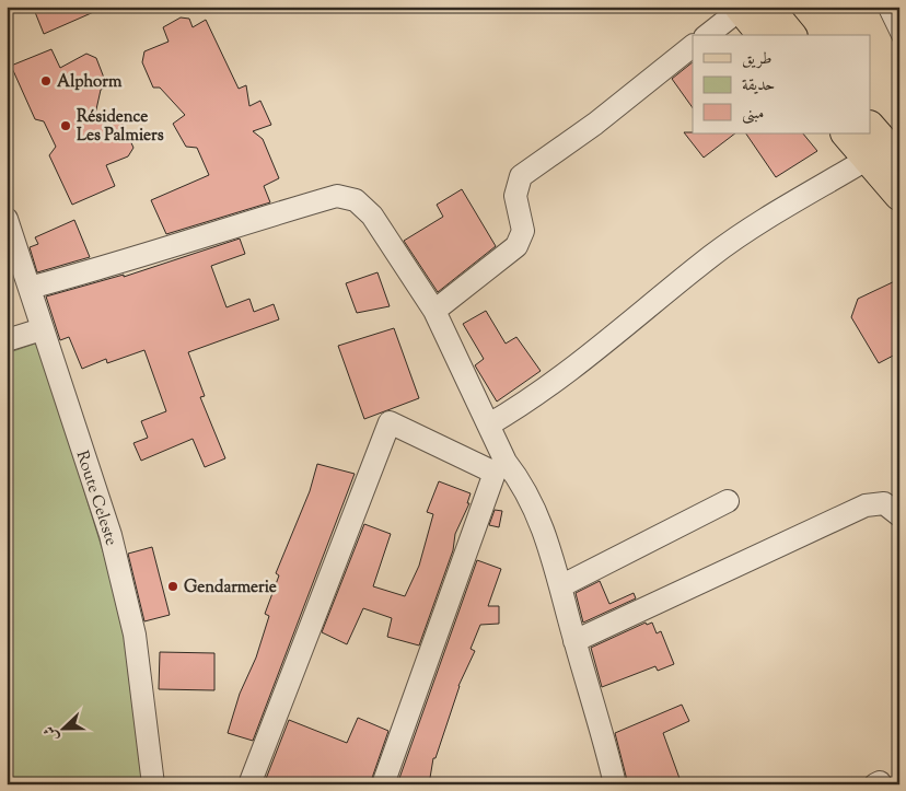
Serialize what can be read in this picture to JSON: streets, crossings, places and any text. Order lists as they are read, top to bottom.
{
  "streets": {
    "street": ["Route Celeste"]
  },
  "places": ["Alphorm", "Résidence Les Palmiers", "Gendarmerie"],
  "legend": ["طريق", "حديقة", "مبنى"],
  "north": "left"
}
